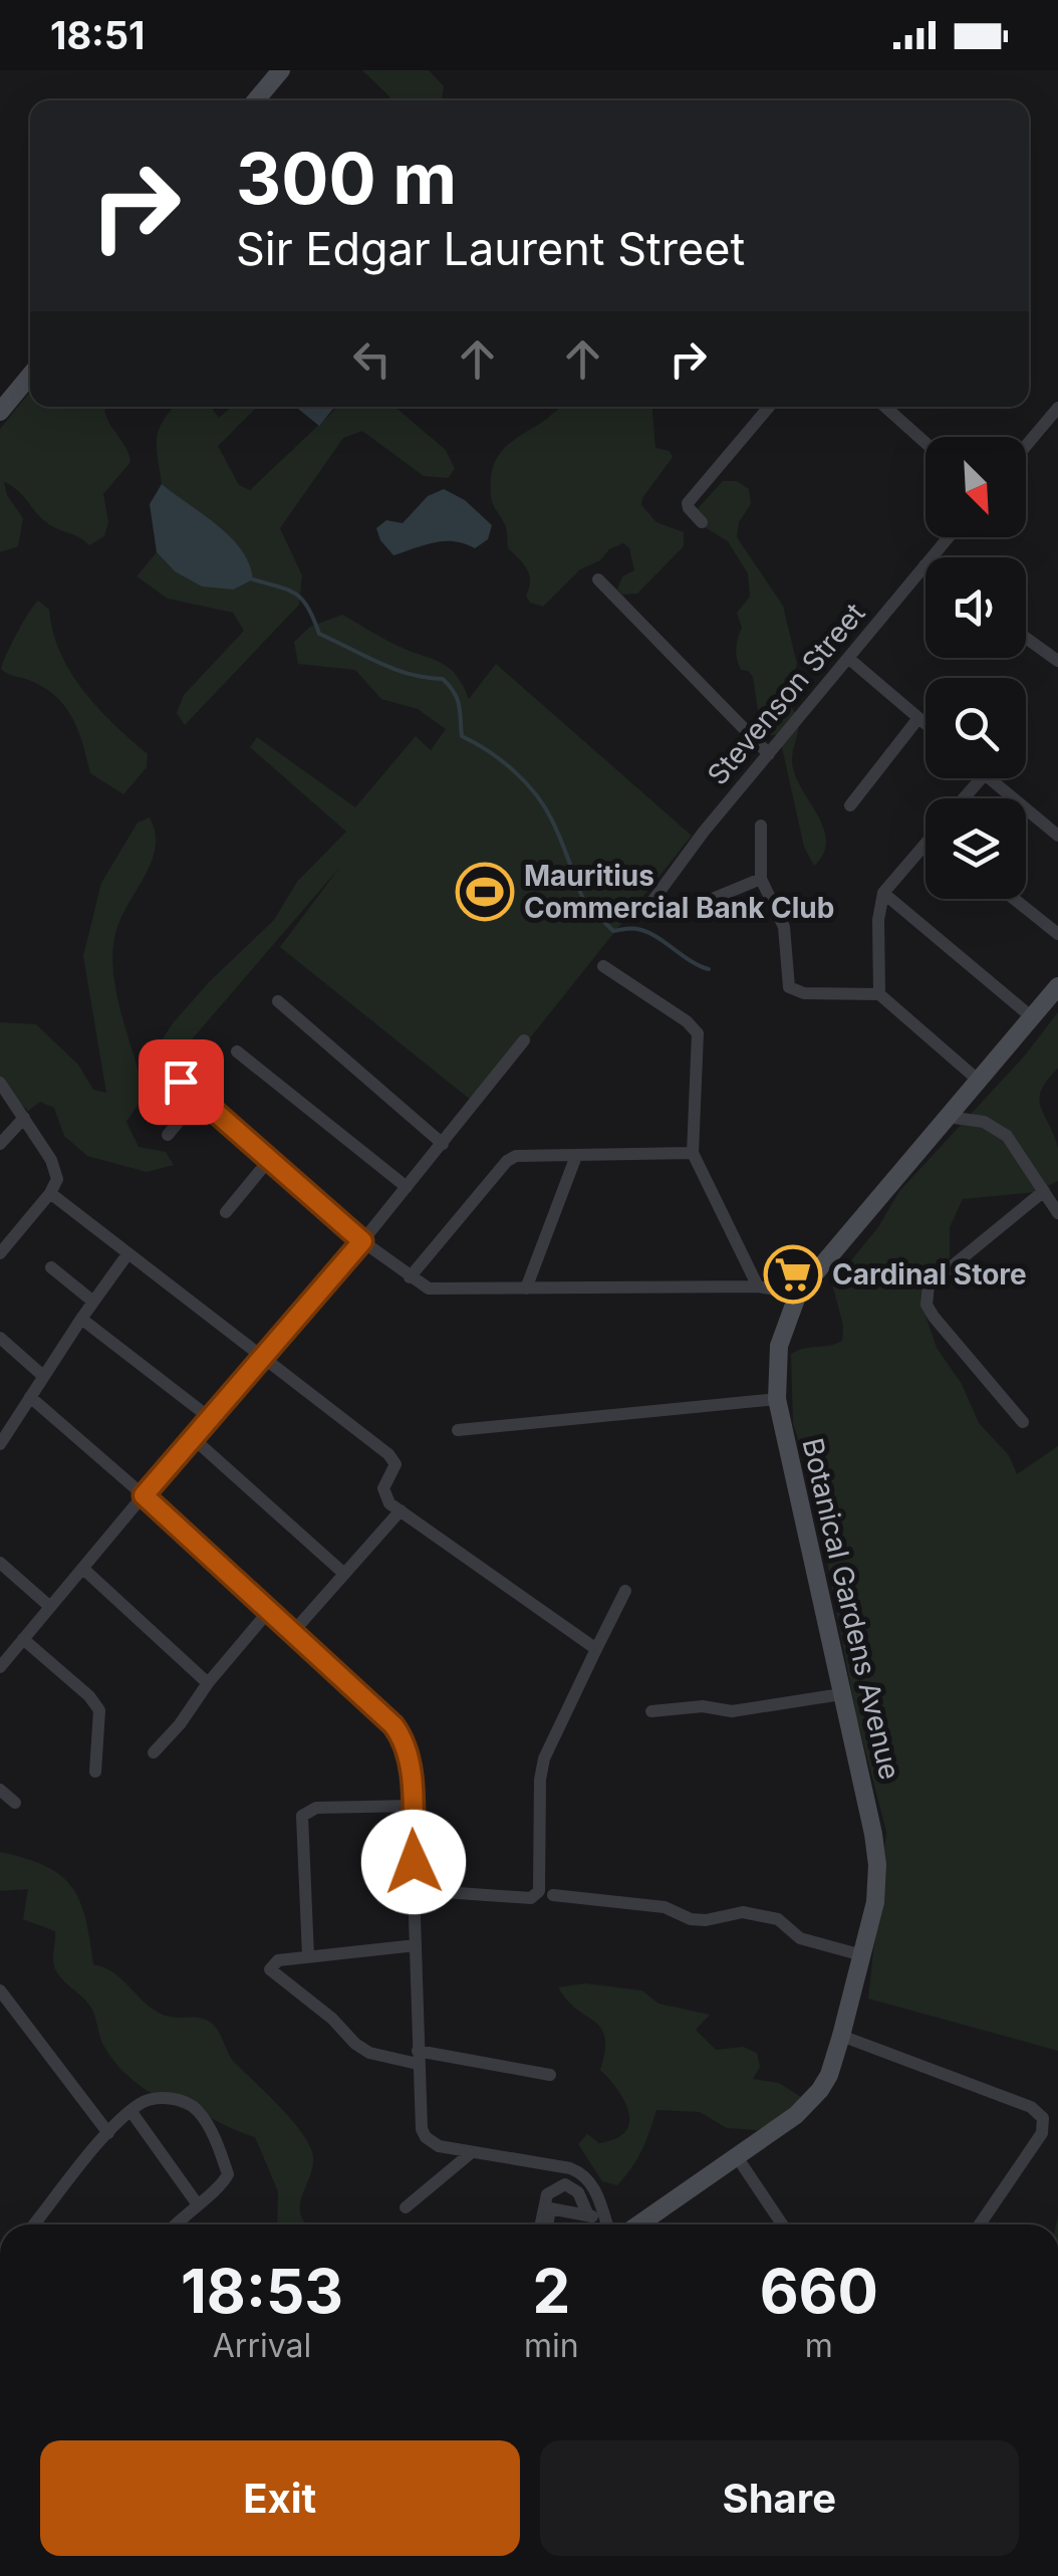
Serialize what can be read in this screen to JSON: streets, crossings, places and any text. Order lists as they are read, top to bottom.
{
  "streets": {
    "street": ["Stevenson Street", "Botanical Gardens Avenue"]
  },
  "places": {
    "sports": ["Mauritius Commercial Bank Club"],
    "supermarket": ["Cardinal Store"]
  },
  "north": "bottom right",
  "page": {
    "status": "18:51",
    "turn": ["300 m", "Sir Edgar Laurent Street"],
    "eta": [
      "18:53",
      "Arrival",
      "2",
      "min",
      "660",
      "m"
    ],
    "buttons": ["Exit", "Share"]
  }
}
